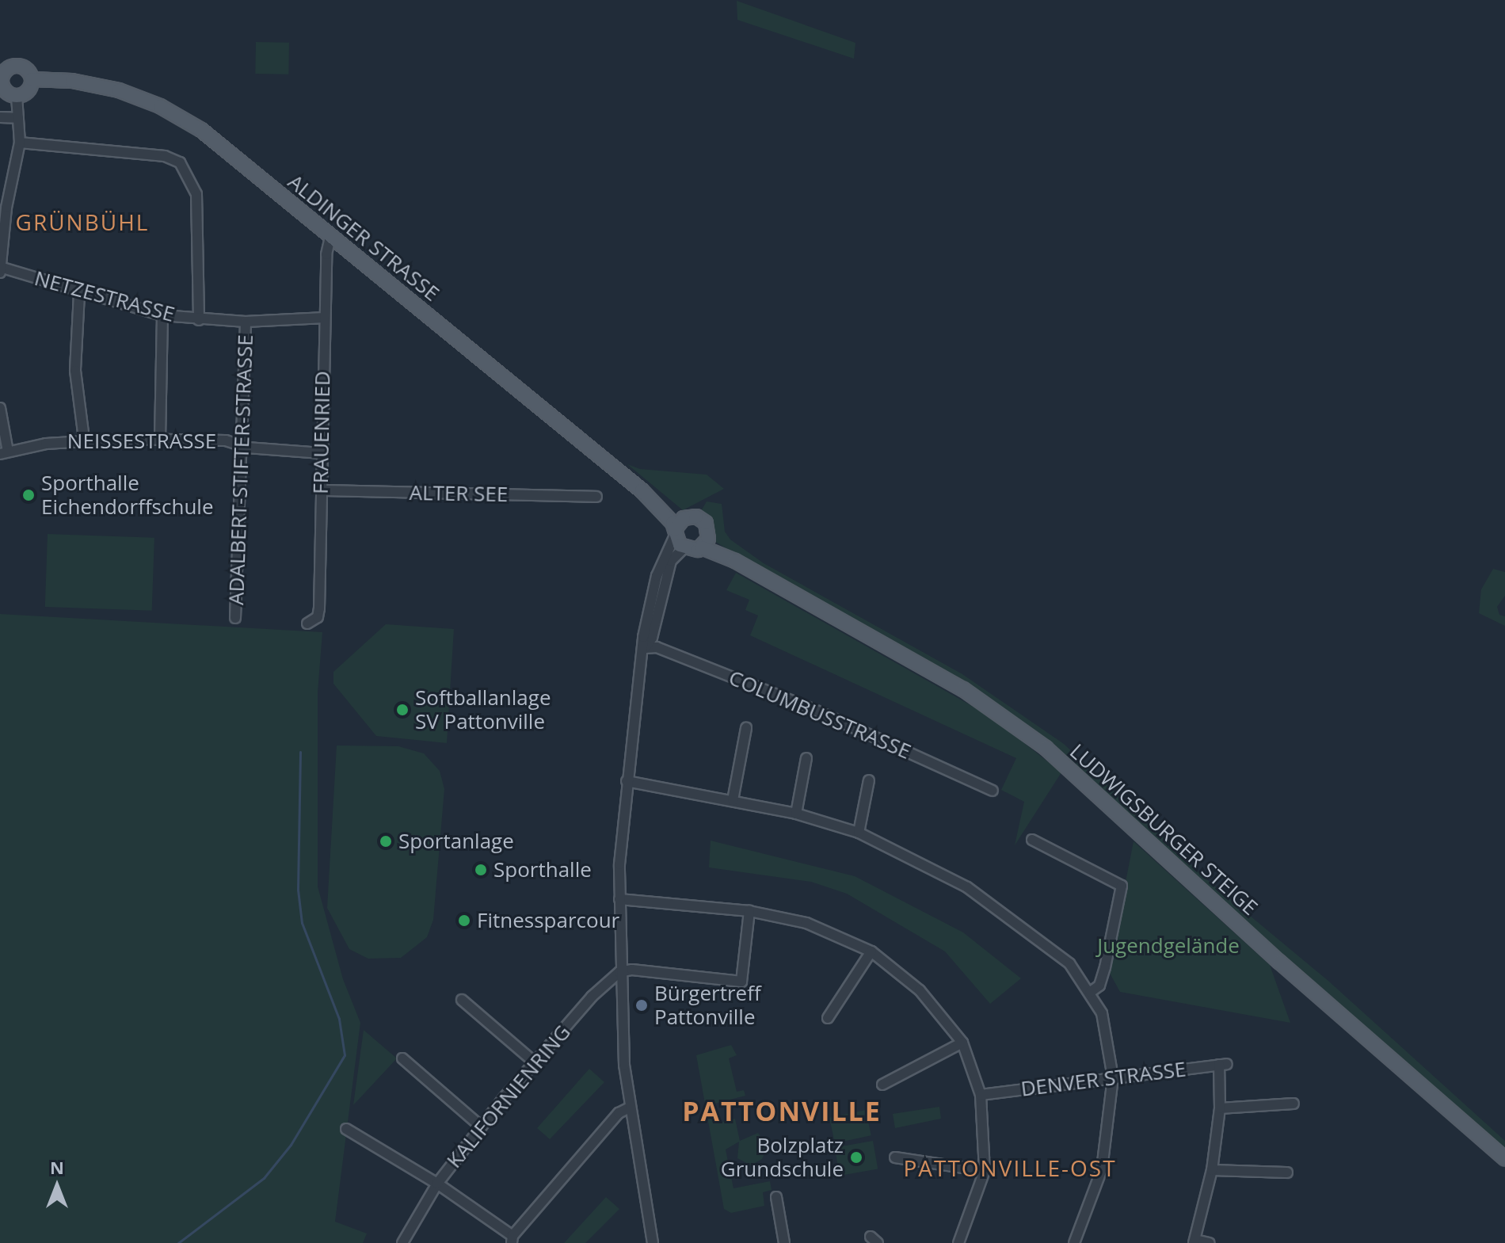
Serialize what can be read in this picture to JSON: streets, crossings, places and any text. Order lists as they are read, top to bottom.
{
  "streets": {
    "main road": ["ALDINGER STRASSE", "LUDWIGSBURGER STEIGE"],
    "street": [
      "NETZESTRASSE",
      "FRAUENRIED",
      "NEISSESTRASSE",
      "ADALBERT-STIFTER-STRASSE",
      "ALTER SEE",
      "COLUMBUSSTRASSE",
      "DENVER STRASSE",
      "KALIFORNIENRING"
    ]
  },
  "crossings": [
    ["ALDINGER STRASSE", "FRAUENRIED"],
    ["NETZESTRASSE", "FRAUENRIED"],
    ["NETZESTRASSE", "ADALBERT-STIFTER-STRASSE"],
    ["FRAUENRIED", "NEISSESTRASSE"],
    ["FRAUENRIED", "ALTER SEE"],
    ["NEISSESTRASSE", "ADALBERT-STIFTER-STRASSE"]
  ],
  "districts": ["GRÜNBÜHL", "PATTONVILLE", "PATTONVILLE-OST"],
  "parks": ["Jugendgelände"],
  "places": [
    "Sporthalle Eichendorffschule",
    "Softballanlage SV Pattonville",
    "Sportanlage",
    "Sporthalle",
    "Fitnessparcour",
    "Bürgertreff Pattonville",
    "Bolzplatz Grundschule"
  ],
  "north": "top"
}
